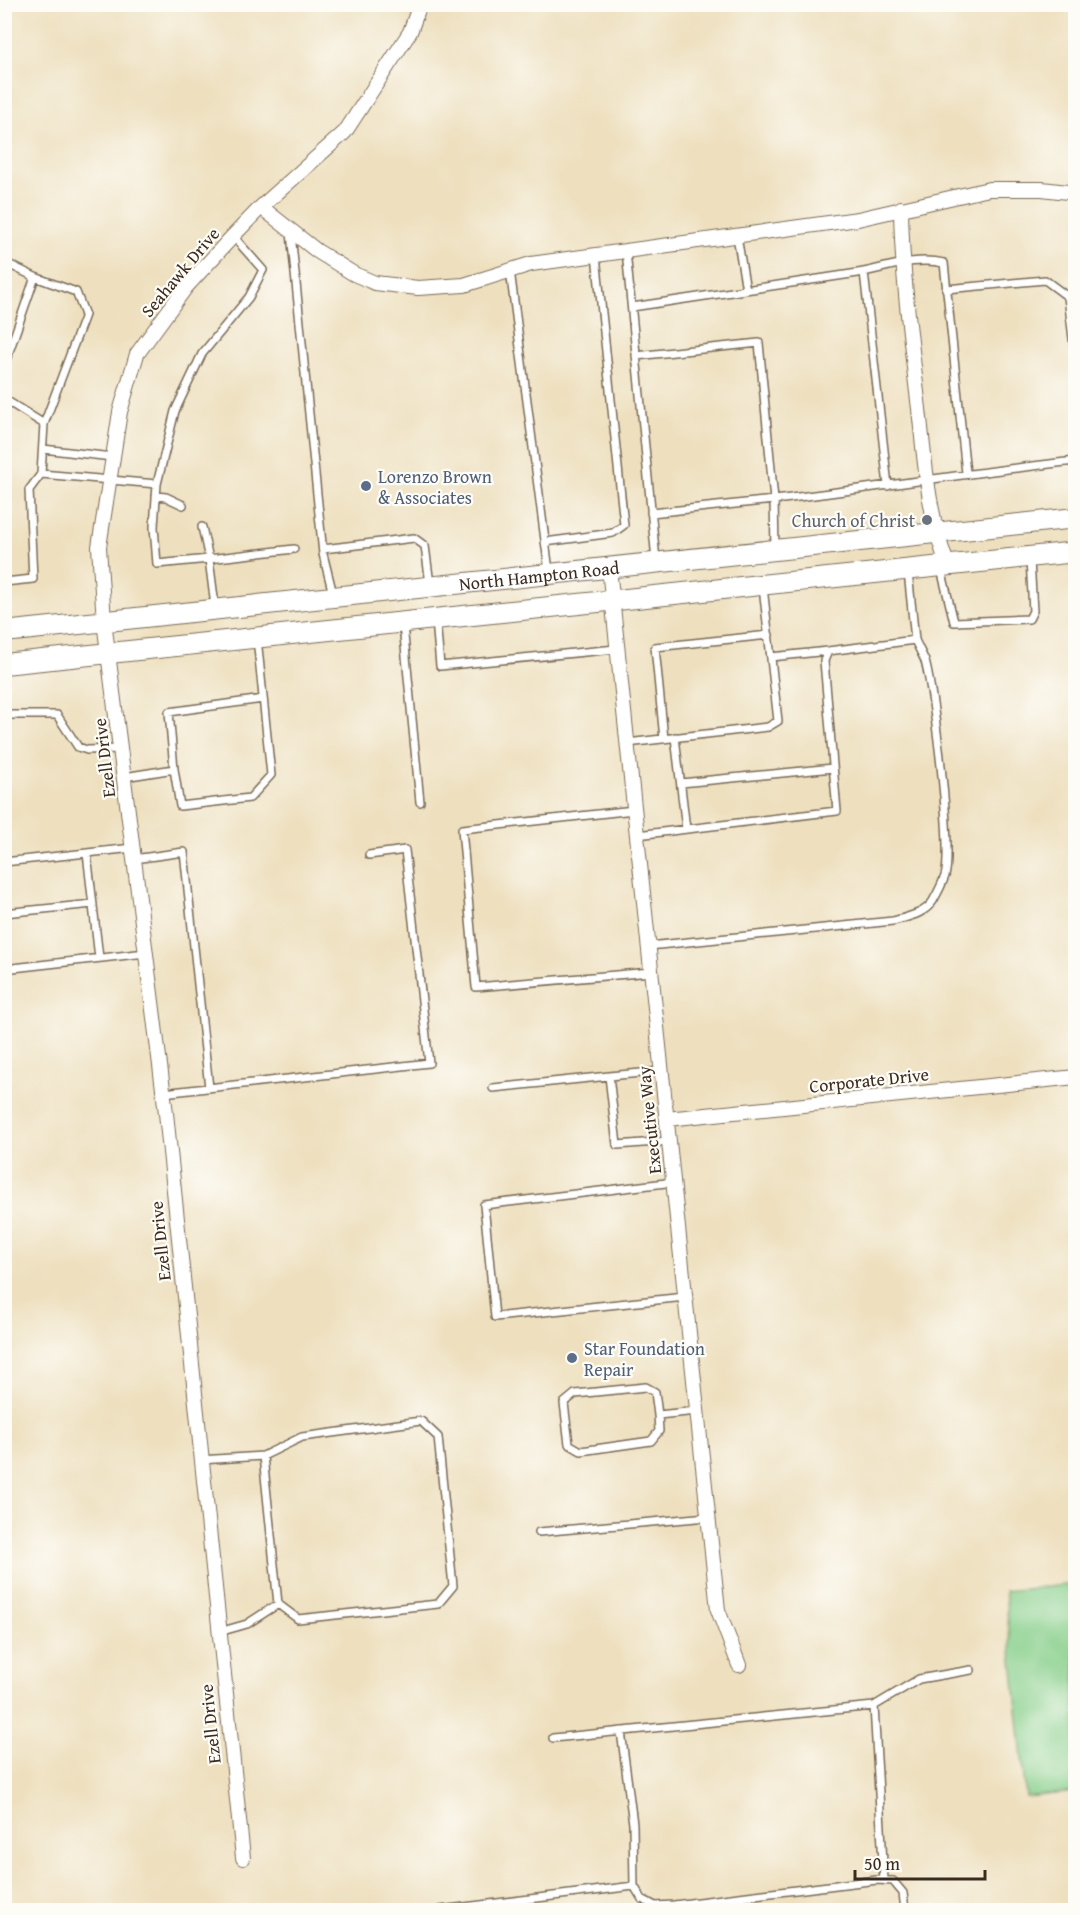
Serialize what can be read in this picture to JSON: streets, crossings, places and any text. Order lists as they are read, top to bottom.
{
  "streets": {
    "main road": ["North Hampton Road"],
    "street": [
      "Seahawk Drive",
      "Ezell Drive",
      "Corporate Drive",
      "Executive Way"
    ]
  },
  "crossings": [
    ["Seahawk Drive", "North Hampton Road"],
    ["Seahawk Drive", "Ezell Drive"],
    ["North Hampton Road", "Ezell Drive"],
    ["North Hampton Road", "Executive Way"],
    ["Corporate Drive", "Executive Way"]
  ],
  "places": ["Lorenzo Brown & Associates", "Church of Christ", "Star Foundation Repair"],
  "scale_bar": "50 m"
}
